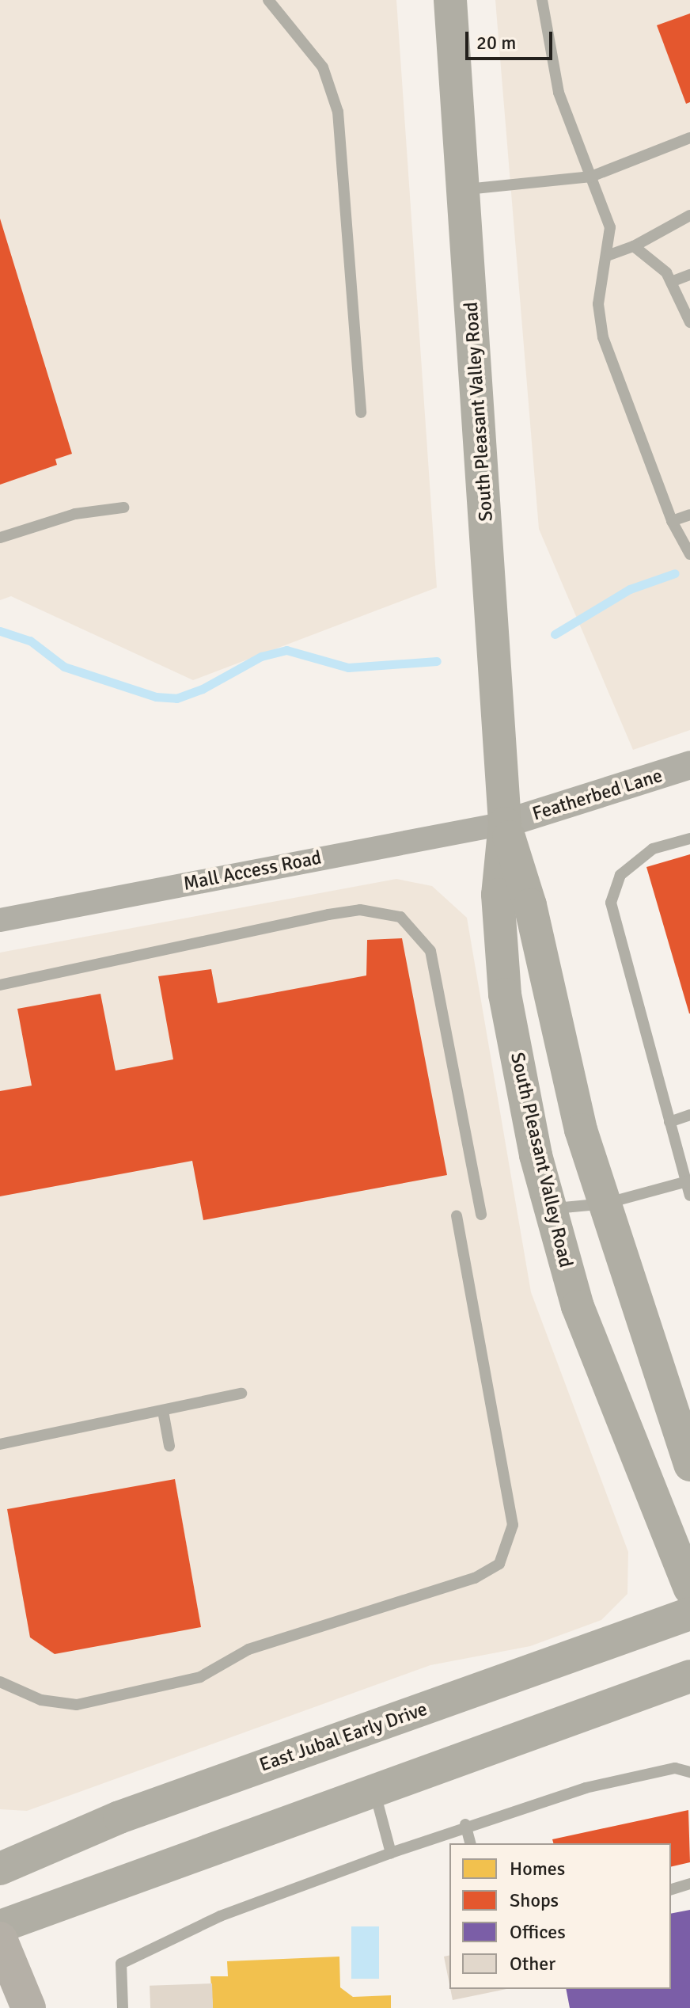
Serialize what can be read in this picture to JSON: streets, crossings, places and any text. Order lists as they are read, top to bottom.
{
  "streets": {
    "main road": ["South Pleasant Valley Road", "East Jubal Early Drive"],
    "street": ["Featherbed Lane", "Mall Access Road"]
  },
  "crossings": [
    ["South Pleasant Valley Road", "Featherbed Lane"],
    ["South Pleasant Valley Road", "Mall Access Road"],
    ["Featherbed Lane", "Mall Access Road"]
  ],
  "legend": [
    "Homes",
    "Shops",
    "Offices",
    "Other"
  ],
  "scale_bar": "20 m"
}
